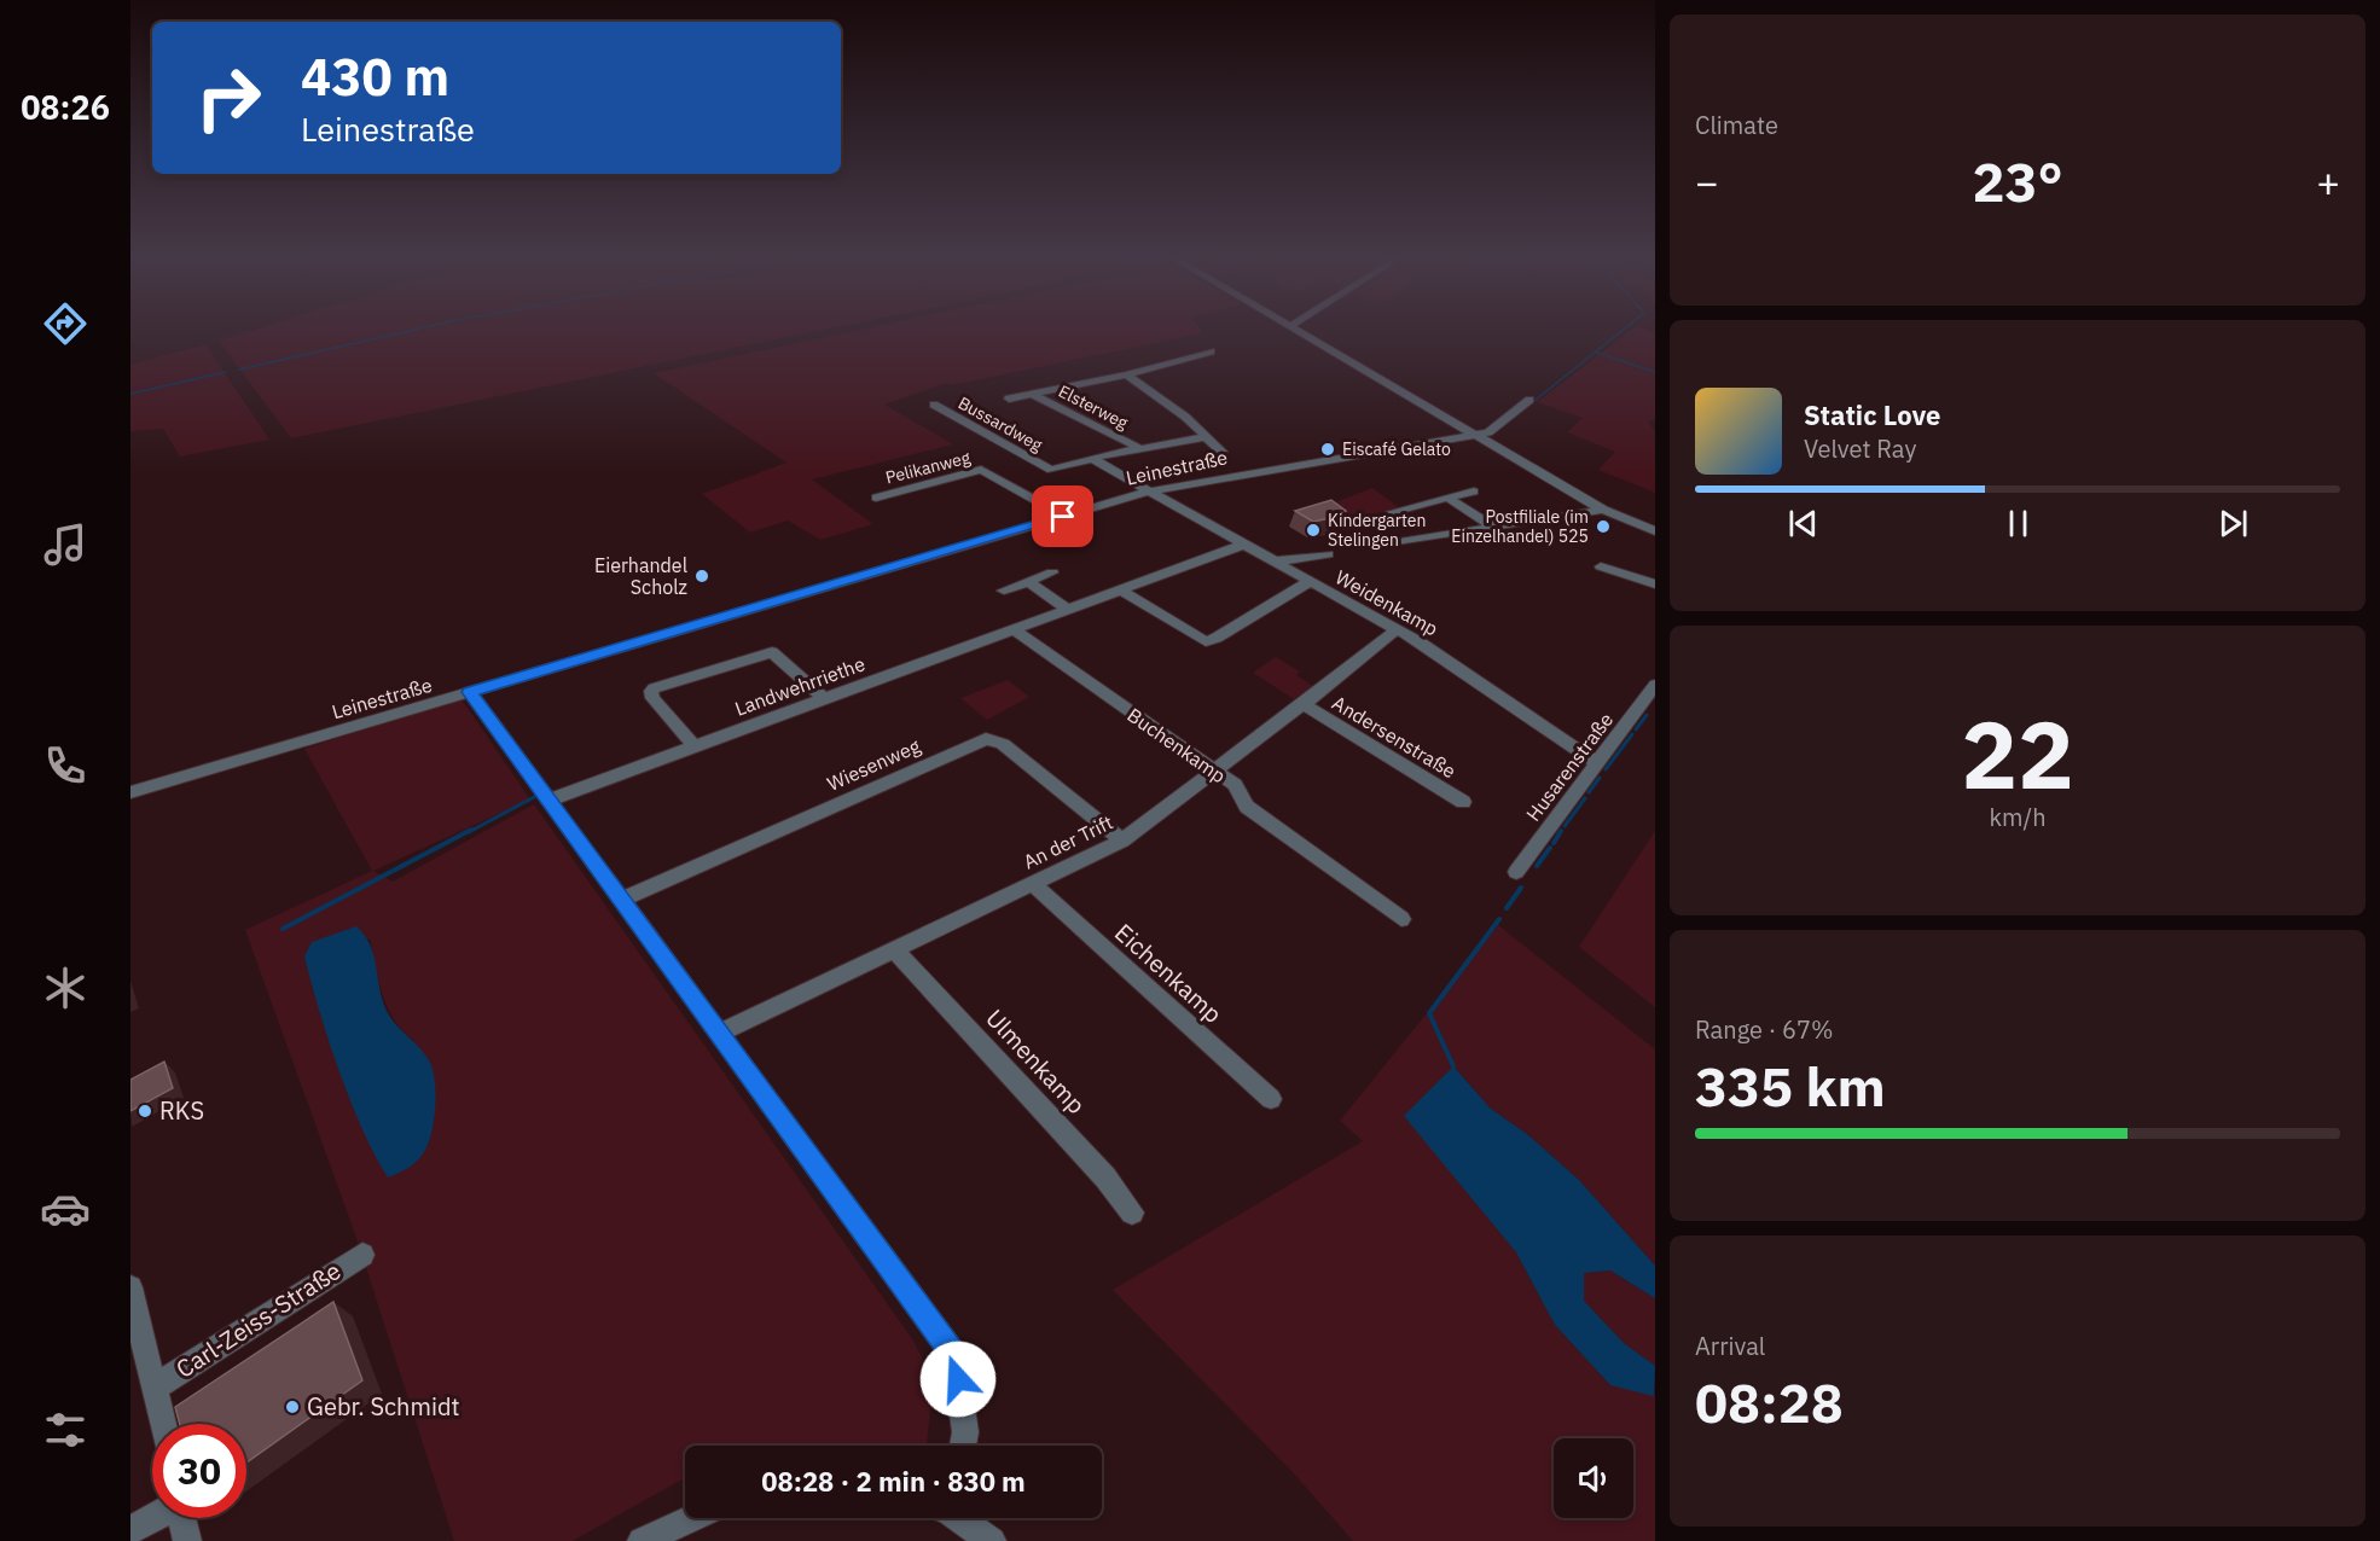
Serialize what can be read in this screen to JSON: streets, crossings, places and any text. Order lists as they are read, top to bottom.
{
  "streets": {
    "street": [
      "Elsterweg",
      "Bussardweg",
      "Pelikanweg",
      "Leinestraße",
      "Weidenkamp",
      "Landwehrriethe",
      "Andersenstraße",
      "Buchenkamp",
      "Wiesenweg",
      "Husarenstraße",
      "An der Trift",
      "Eichenkamp",
      "Ulmenkamp",
      "Carl-Zeiss-Straße"
    ]
  },
  "crossings": [
    ["Bussardweg", "Weidenkamp"],
    ["Pelikanweg", "Leinestraße"],
    ["Leinestraße", "Weidenkamp"],
    ["Weidenkamp", "Landwehrriethe"],
    ["Weidenkamp", "Husarenstraße"],
    ["Weidenkamp", "An der Trift"],
    ["Landwehrriethe", "Buchenkamp"],
    ["Andersenstraße", "An der Trift"],
    ["Buchenkamp", "An der Trift"],
    ["Wiesenweg", "An der Trift"],
    ["An der Trift", "Eichenkamp"],
    ["An der Trift", "Ulmenkamp"]
  ],
  "places": [
    "Eiscafé Gelato",
    "Postfiliale (im Einzelhandel) 525",
    "Kindergarten Stelingen",
    "Eierhandel Scholz",
    "RKS",
    "Gebr. Schmidt"
  ],
  "page": {
    "tabs": "08:26",
    "tile": [
      "Climate",
      ["22", "km/h"],
      ["Range · 67%", "335 km"],
      ["Arrival", "08:28"]
    ],
    "turn": ["430 m", "Leinestraße"],
    "heat": ["−", "23°", "+"],
    "song": ["Static Love", "Velvet Ray"],
    "limit": "30",
    "trip": "08:28 · 2 min · 830 m"
  }
}
